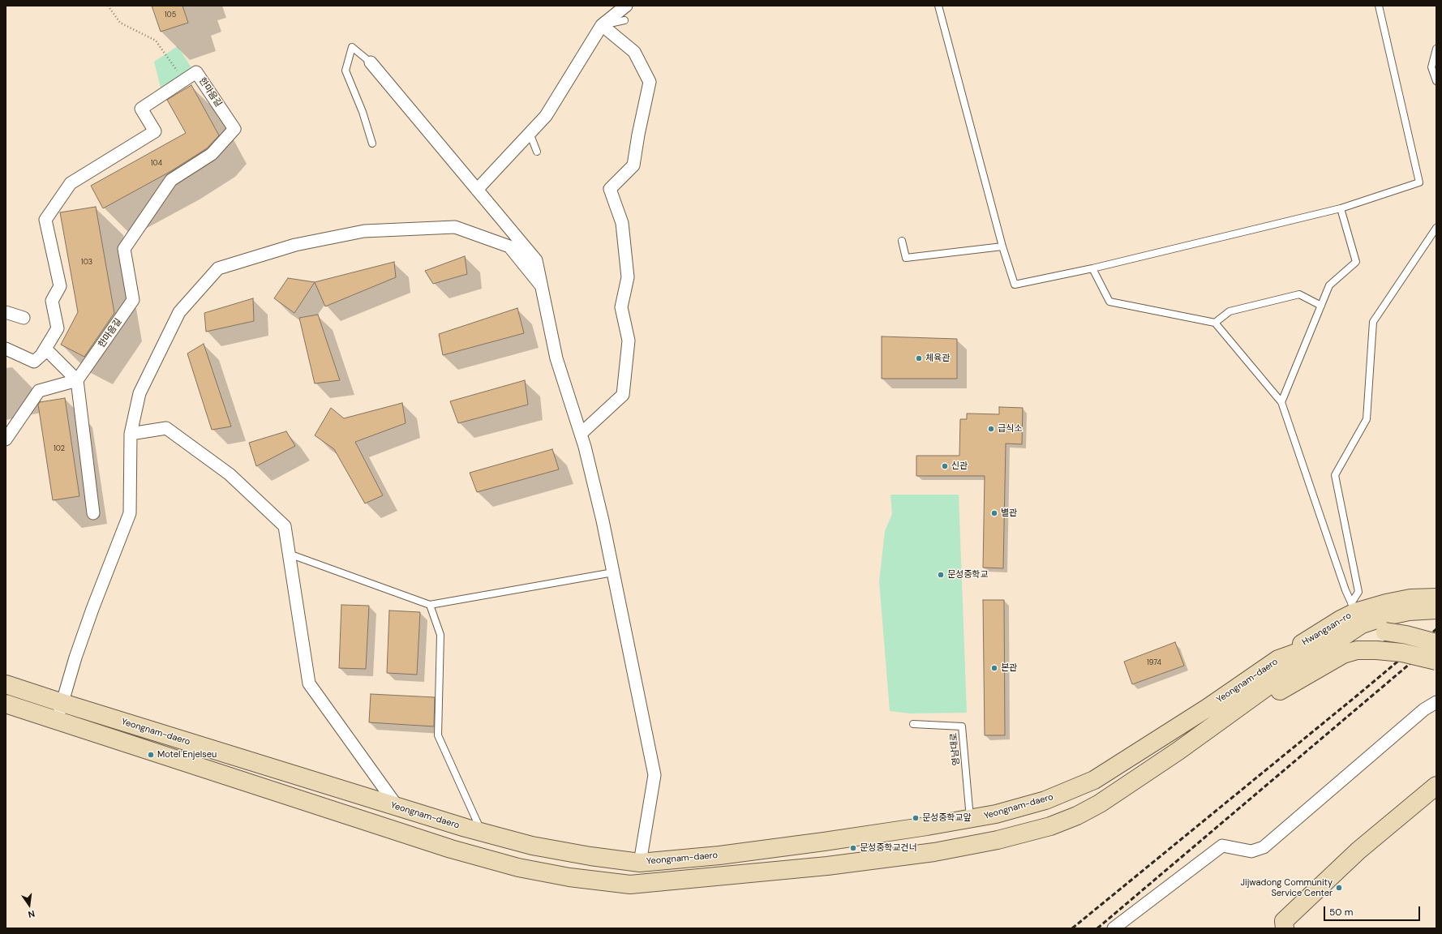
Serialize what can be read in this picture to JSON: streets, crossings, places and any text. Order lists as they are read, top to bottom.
{
  "streets": {
    "main road": ["Hwangsan-ro", "Yeongnam-daero"],
    "street": ["한마음길"],
    "lane": ["영남대로"]
  },
  "crossings": [
    ["Hwangsan-ro", "Yeongnam-daero"],
    ["Yeongnam-daero", "영남대로"]
  ],
  "places": [
    "체육관",
    "급식소",
    "신관",
    "별관",
    "문성중학교",
    "본관",
    "Motel Enjelseu",
    "문성중학교앞",
    "문성중학교건너",
    "Jijwadong Community Service Center"
  ],
  "house_numbers": [
    "105",
    "104",
    "103",
    "102",
    "1974"
  ],
  "scale_bar": "50 m",
  "north": "bottom"
}
